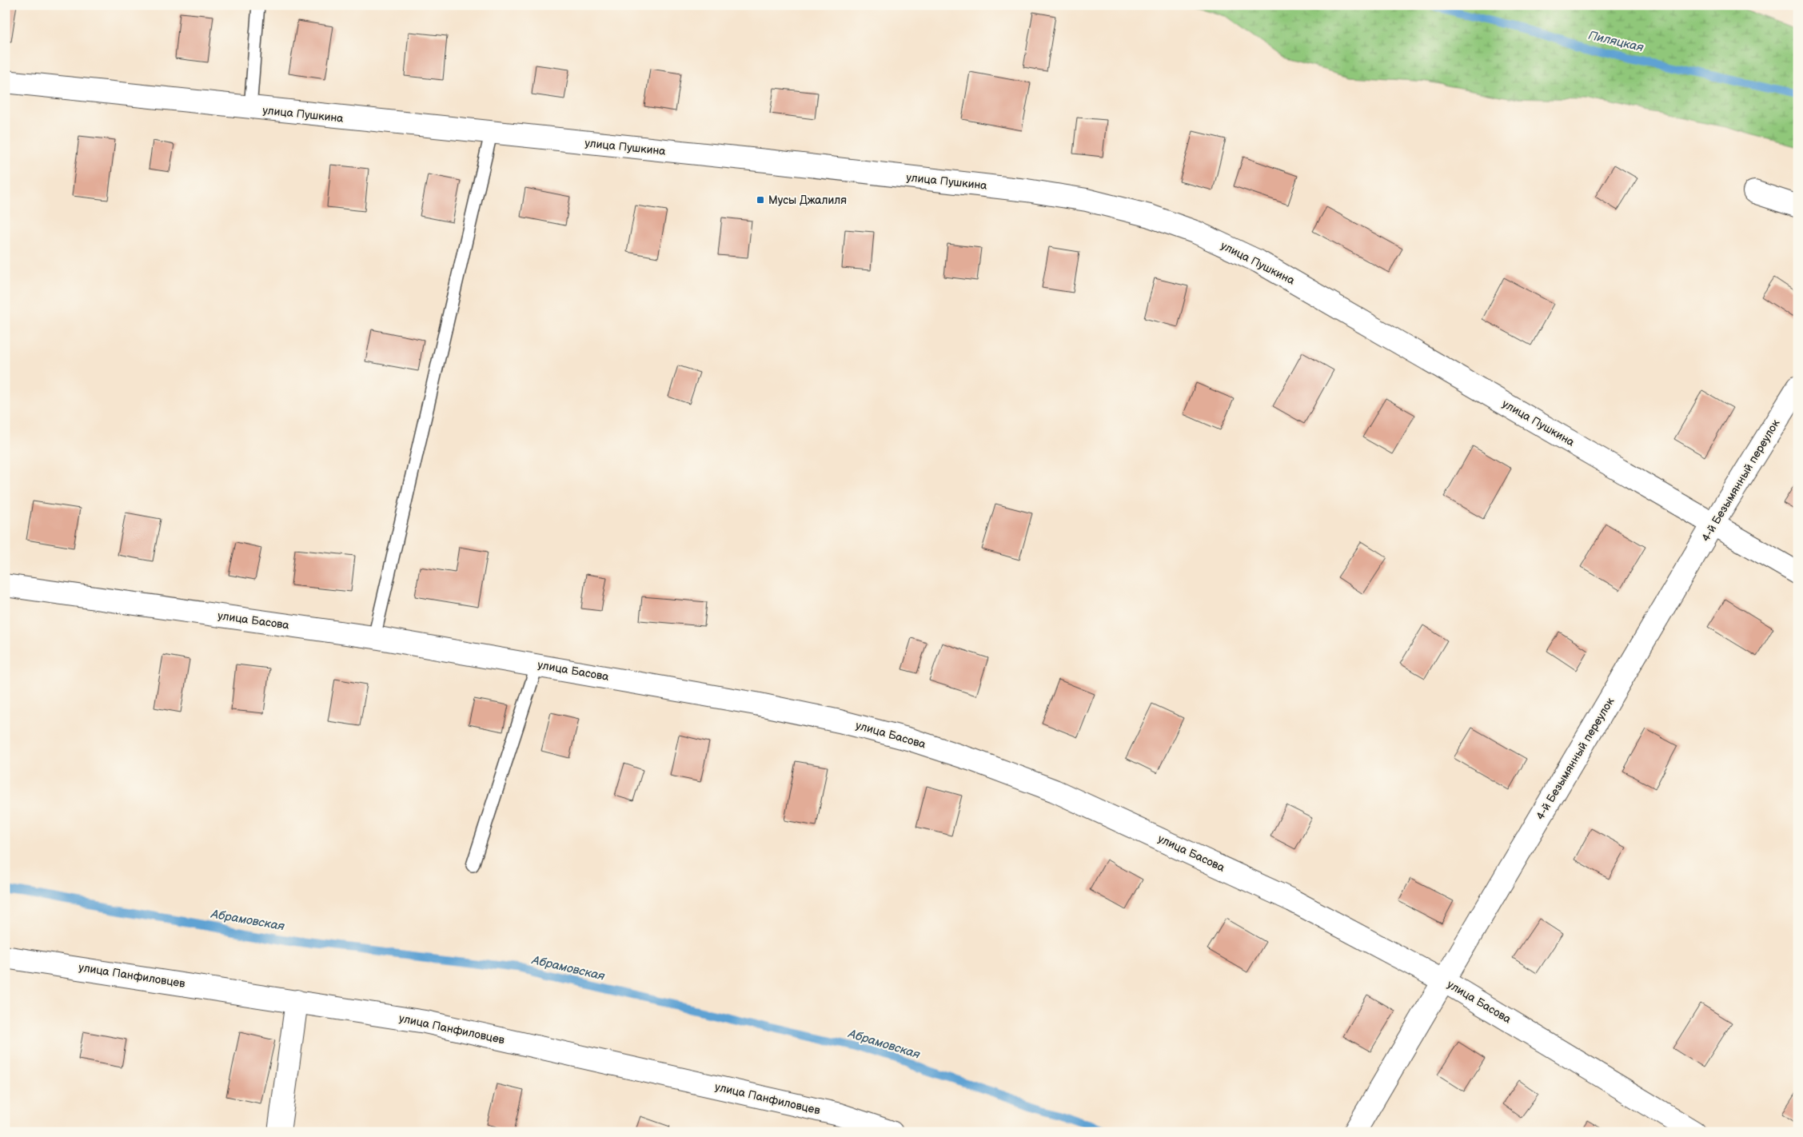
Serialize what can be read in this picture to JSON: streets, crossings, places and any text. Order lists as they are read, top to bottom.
{
  "streets": {
    "street": [
      "улица Пушкина",
      "4-й Безымянный переулок",
      "улица Басова",
      "улица Панфиловцев"
    ]
  },
  "crossings": [
    ["улица Пушкина", "4-й Безымянный переулок"],
    ["4-й Безымянный переулок", "улица Басова"]
  ],
  "water": ["Пиляцкая", "Абрамовская"],
  "places": {
    "transit": ["Мусы Джалиля"]
  }
}
